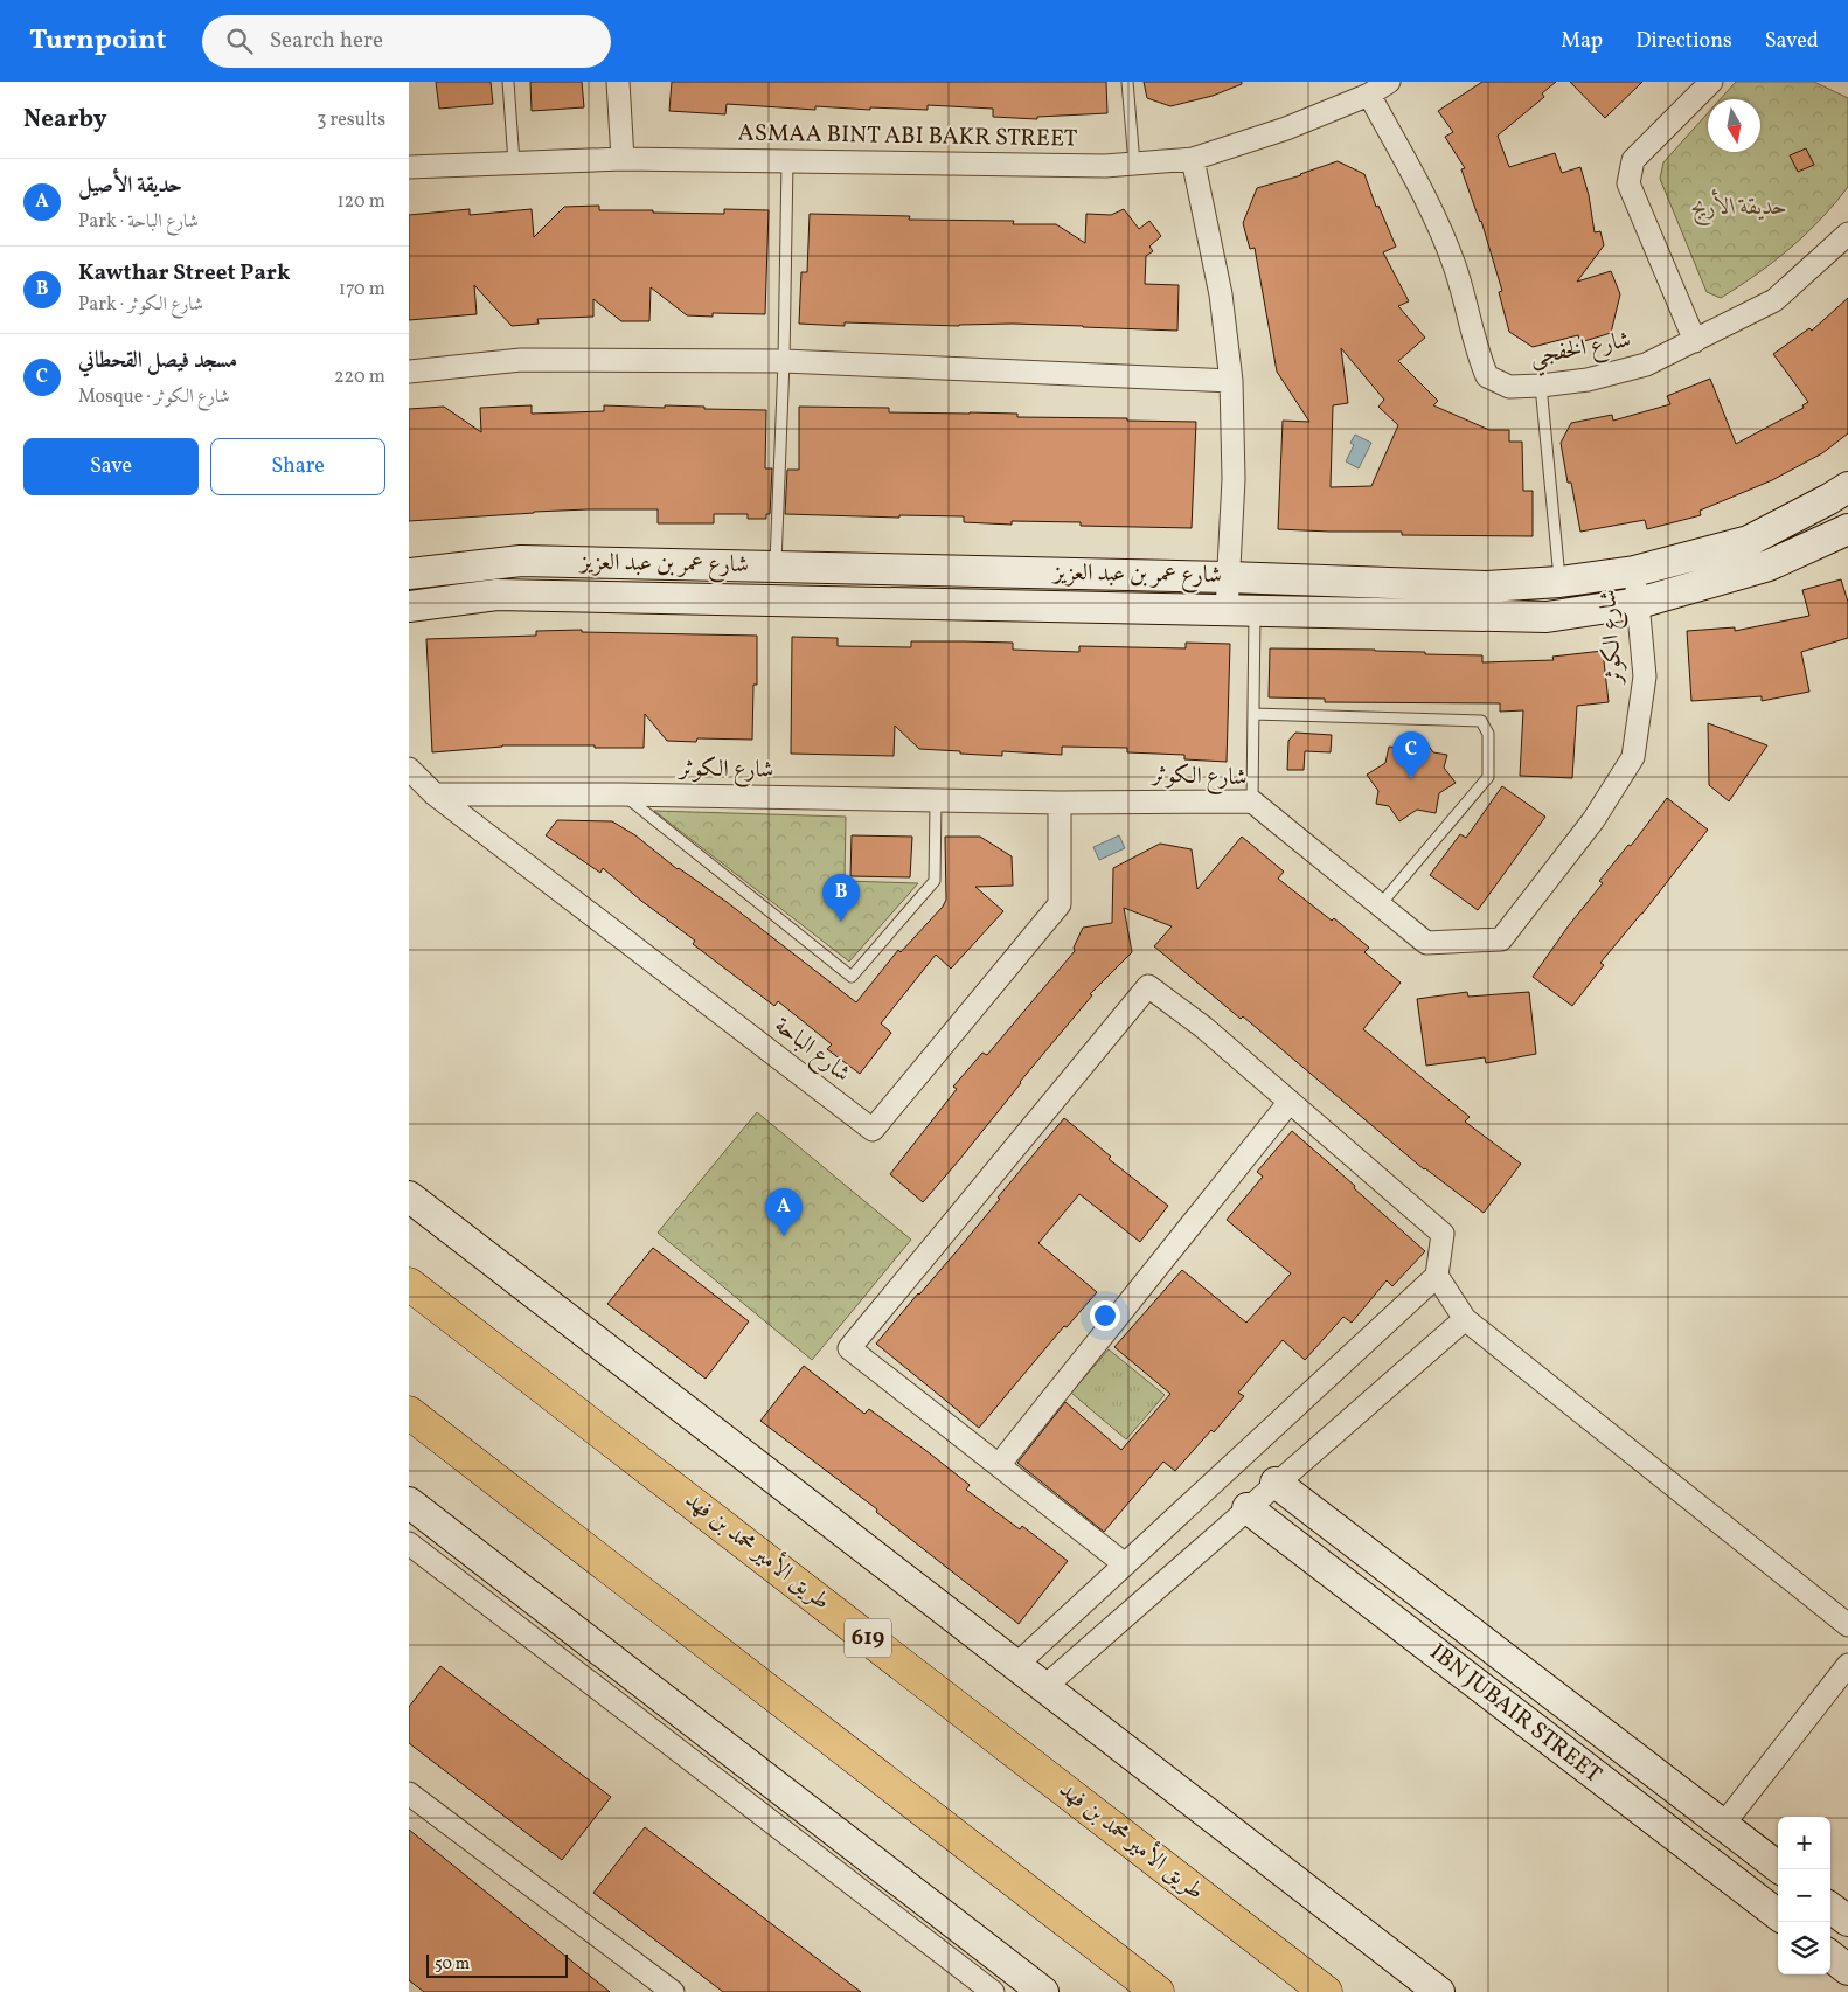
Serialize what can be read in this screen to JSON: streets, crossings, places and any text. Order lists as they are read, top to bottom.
{
  "streets": {
    "highway": ["طريق الأمير محمد بن فهد", "619"],
    "street": [
      "ASMAA BINT ABI BAKR STREET",
      "شارع الخفجي",
      "شارع عمر بن عبد العزيز",
      "شارع الكوثر",
      "شارع الباحة",
      "IBN JUBAIR STREET"
    ]
  },
  "crossings": [
    ["ASMAA BINT ABI BAKR STREET", "شارع الخفجي"],
    ["شارع عمر بن عبد العزيز", "شارع الكوثر"],
    ["شارع الكوثر", "شارع الباحة"]
  ],
  "parks": ["حديقة الأريج"],
  "scale_bar": "50 m",
  "north": "bottom",
  "page": {
    "header": "Turnpoint",
    "search": "Search here",
    "nav": ["Map", "Directions", "Saved"],
    "heading": ["Nearby", "3 results"],
    "list": [
      {
        "mark": "A",
        "name": "حديقة الأصيل",
        "note": "Park · شارع الباحة",
        "value": "120 m"
      },
      {
        "mark": "B",
        "name": "Kawthar Street Park",
        "note": "Park · شارع الكوثر",
        "value": "170 m"
      },
      {
        "mark": "C",
        "name": "مسجد فيصل القحطاني",
        "note": "Mosque · شارع الكوثر",
        "value": "220 m"
      }
    ],
    "buttons": ["Save", "Share"],
    "pins": ["C", "B", "A"],
    "map_buttons": ["+", "−"],
    "scale": "50 m"
  }
}
